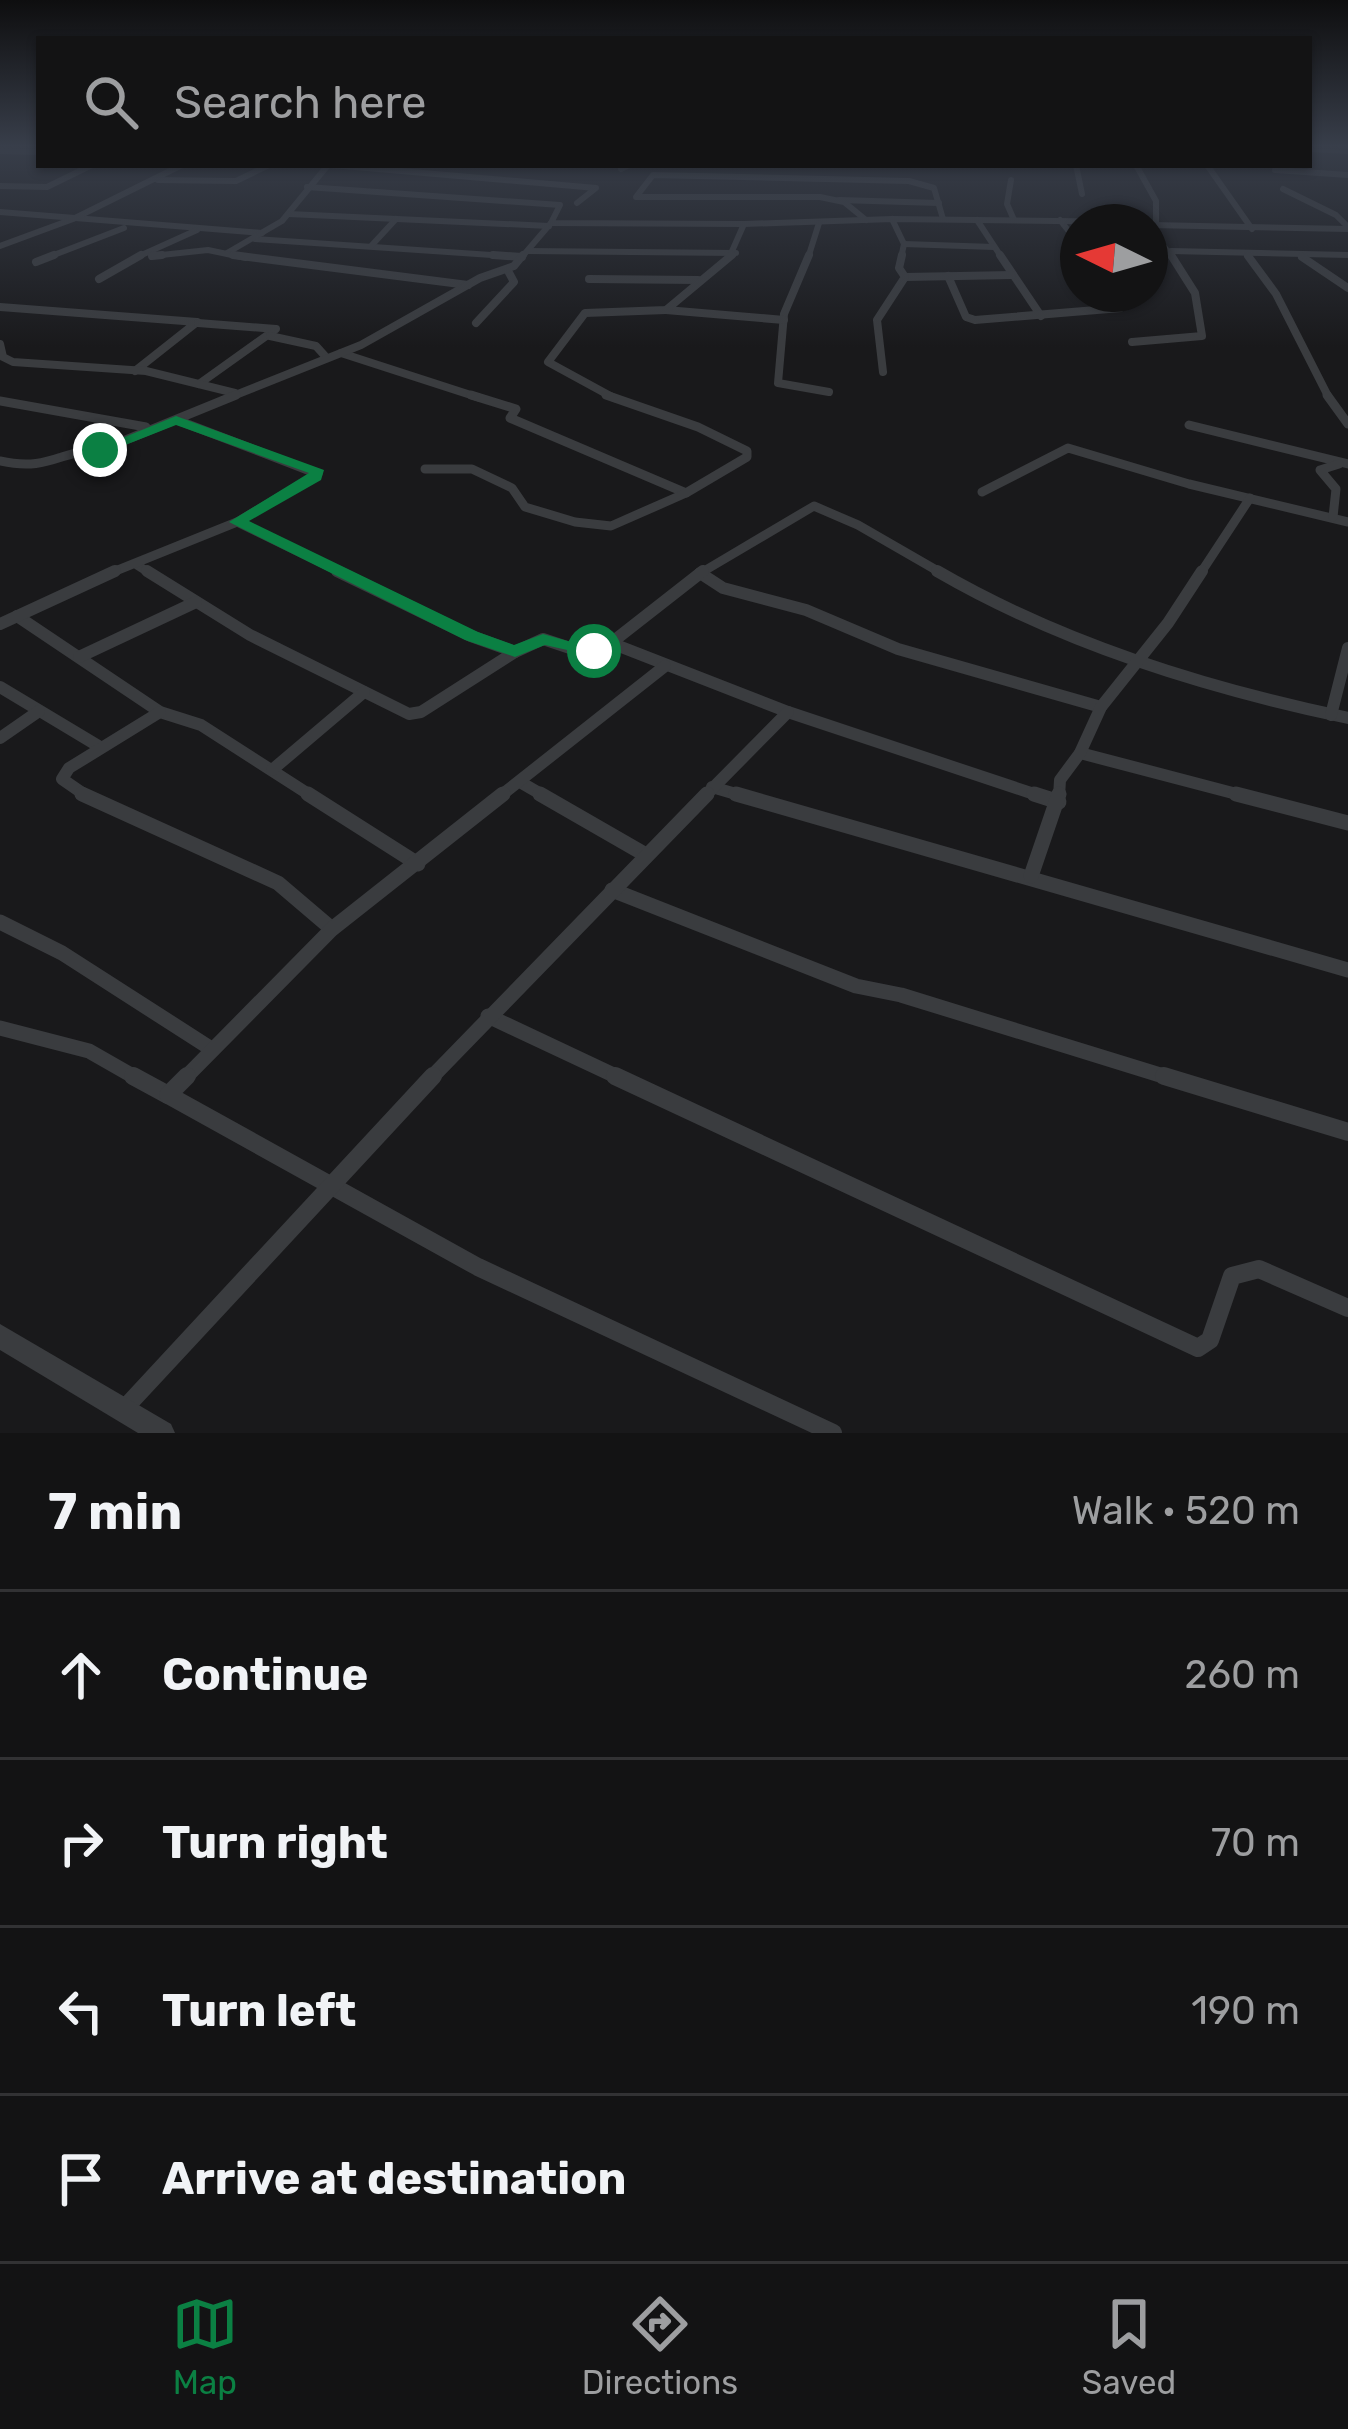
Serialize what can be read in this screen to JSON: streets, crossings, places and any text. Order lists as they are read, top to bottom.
{
  "north": "left",
  "page": {
    "search": "Search here",
    "heading": ["7 min", "Walk · 520 m"],
    "list": [
      ["Continue", "260 m"],
      ["Turn right", "70 m"],
      ["Turn left", "190 m"],
      "Arrive at destination"
    ],
    "nav": ["Map", "Directions", "Saved"]
  }
}
